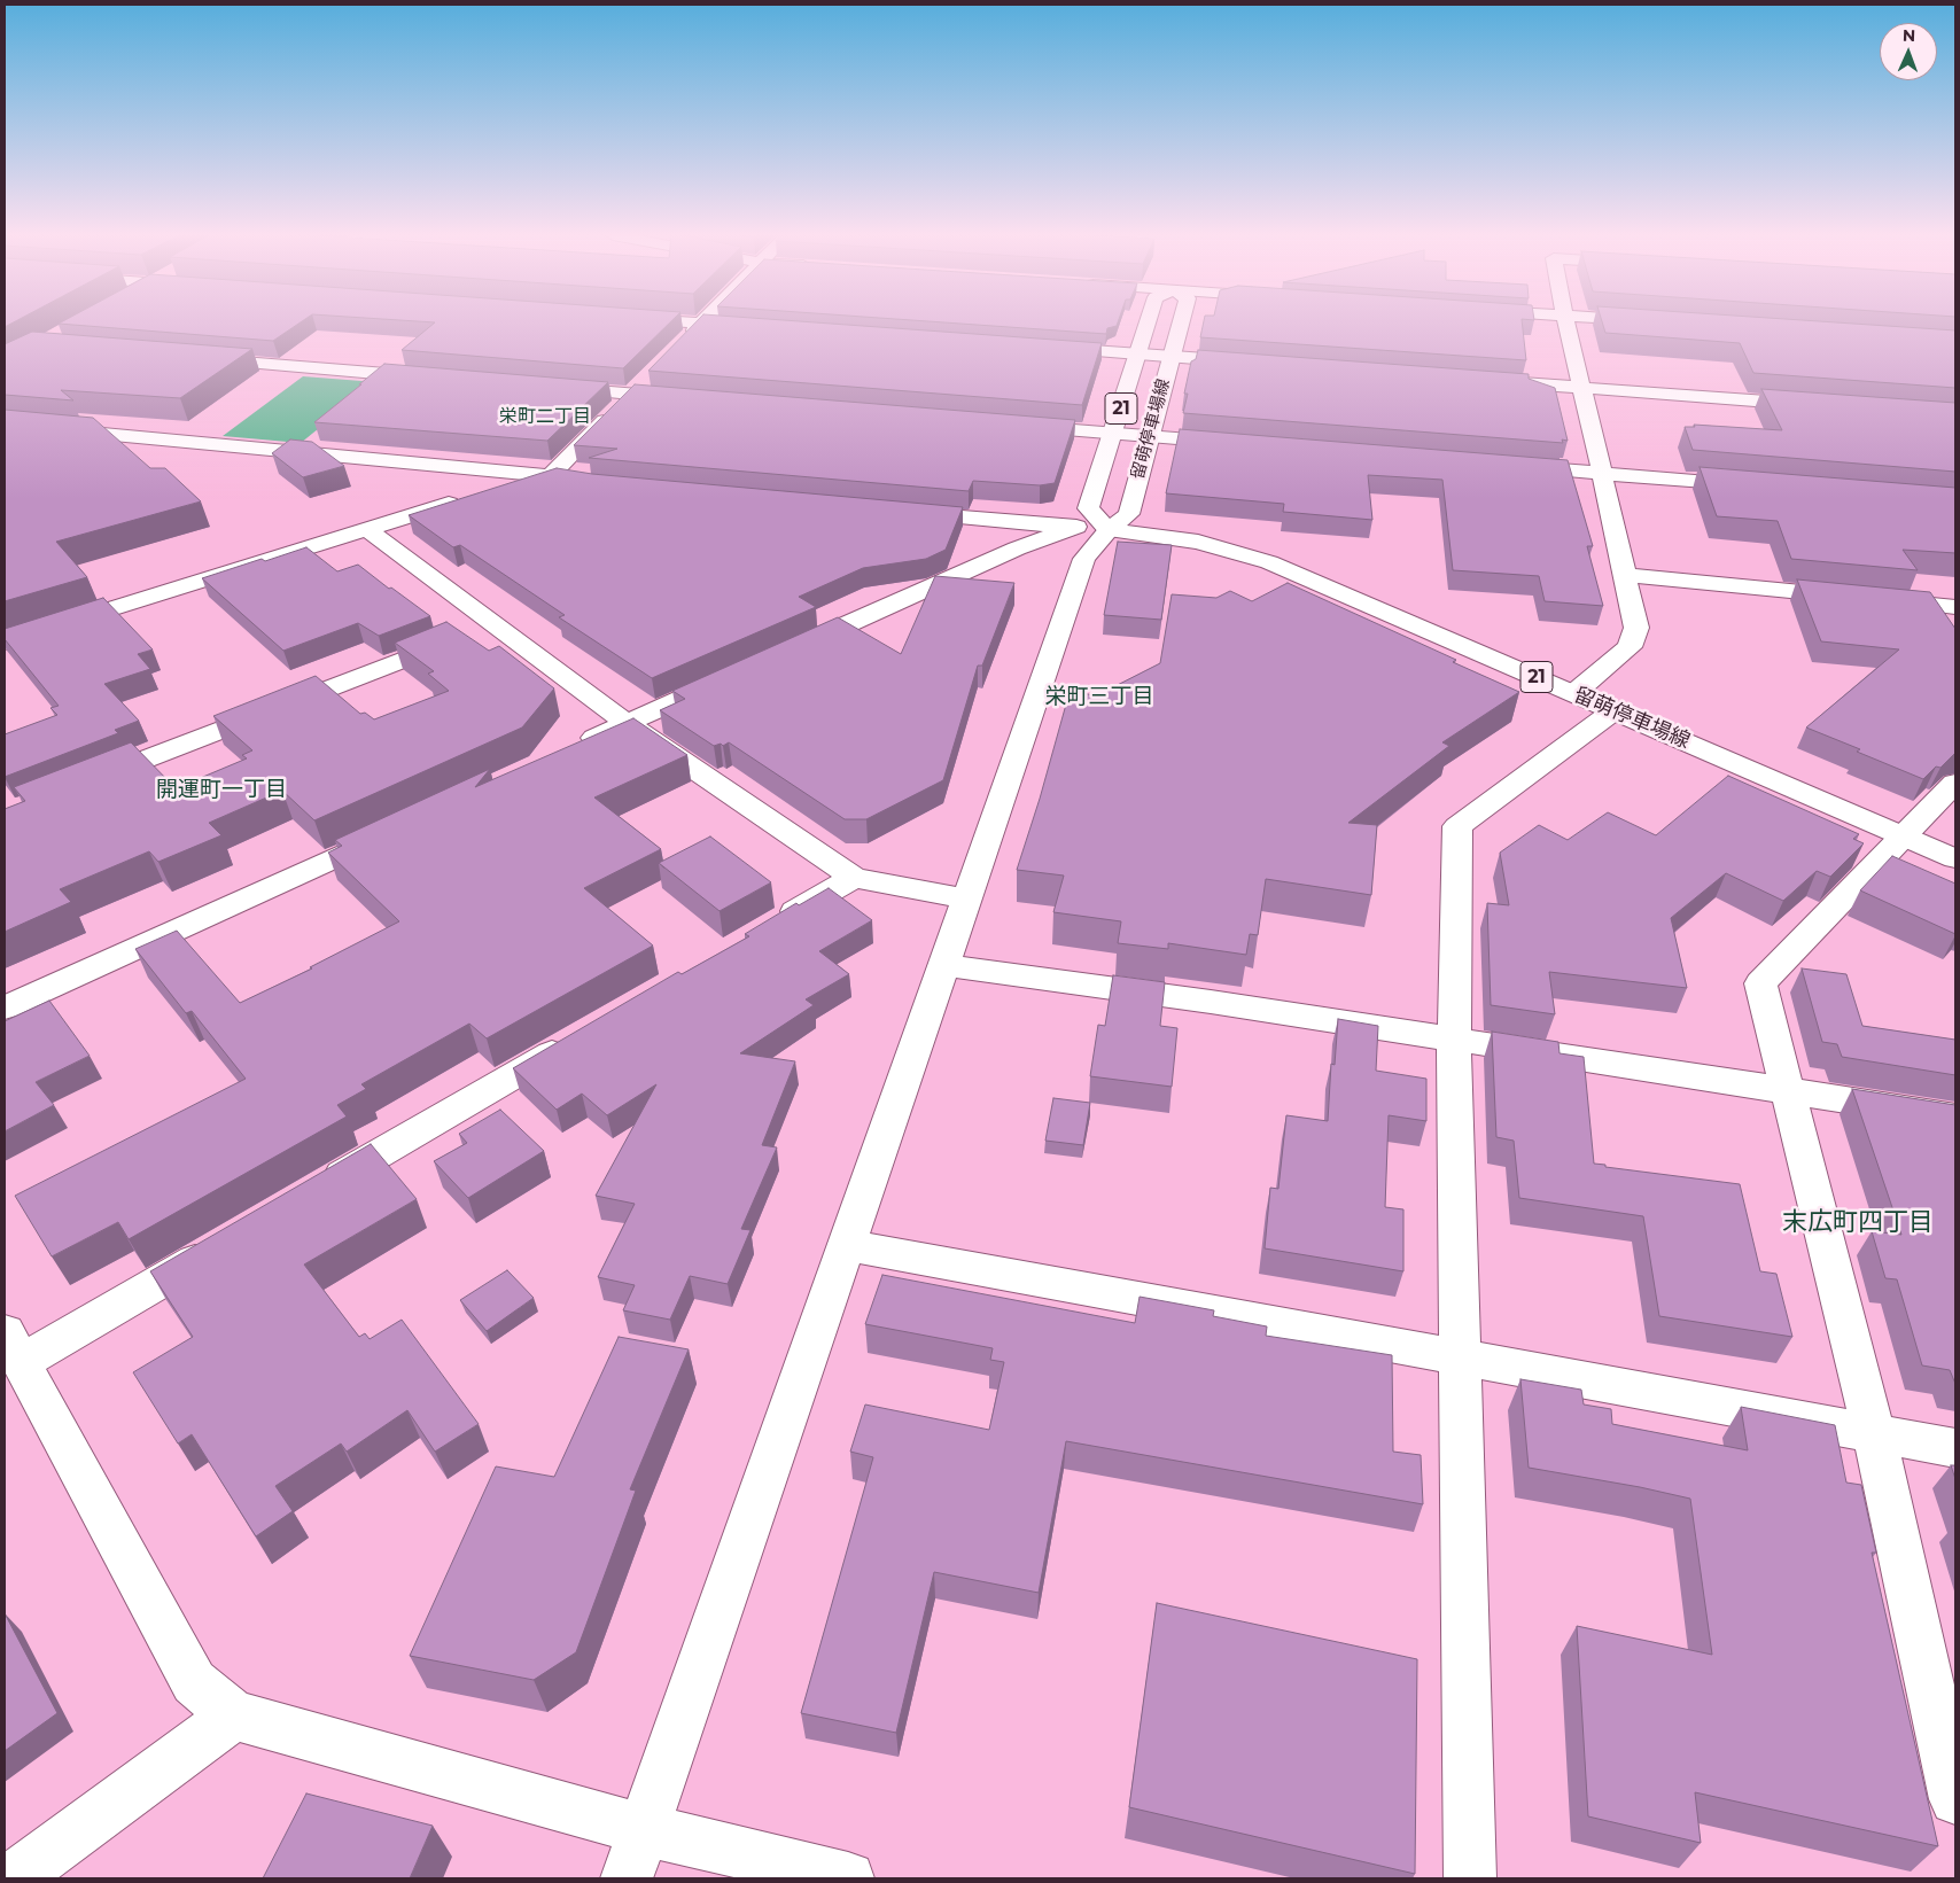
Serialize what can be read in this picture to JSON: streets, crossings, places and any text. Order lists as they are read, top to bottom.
{
  "streets": {
    "street": ["21", "留萌停車場線"]
  },
  "districts": [
    "栄町二丁目",
    "栄町三丁目",
    "開運町一丁目",
    "末広町四丁目"
  ],
  "north": "top"
}
